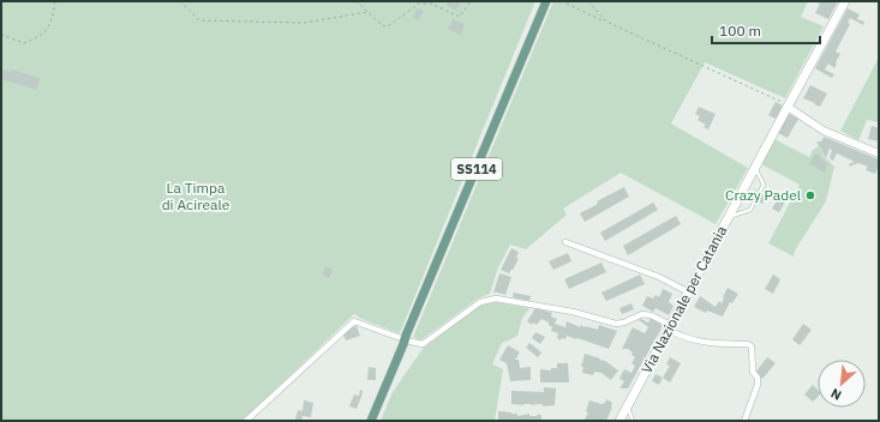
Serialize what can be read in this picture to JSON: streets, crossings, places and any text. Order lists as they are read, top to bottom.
{
  "streets": {
    "main road": ["SS114", "Via Nazionale per Catania"]
  },
  "parks": ["La Timpa di Acireale"],
  "places": ["Crazy Padel"],
  "scale_bar": "100 m",
  "north": "bottom left"
}
